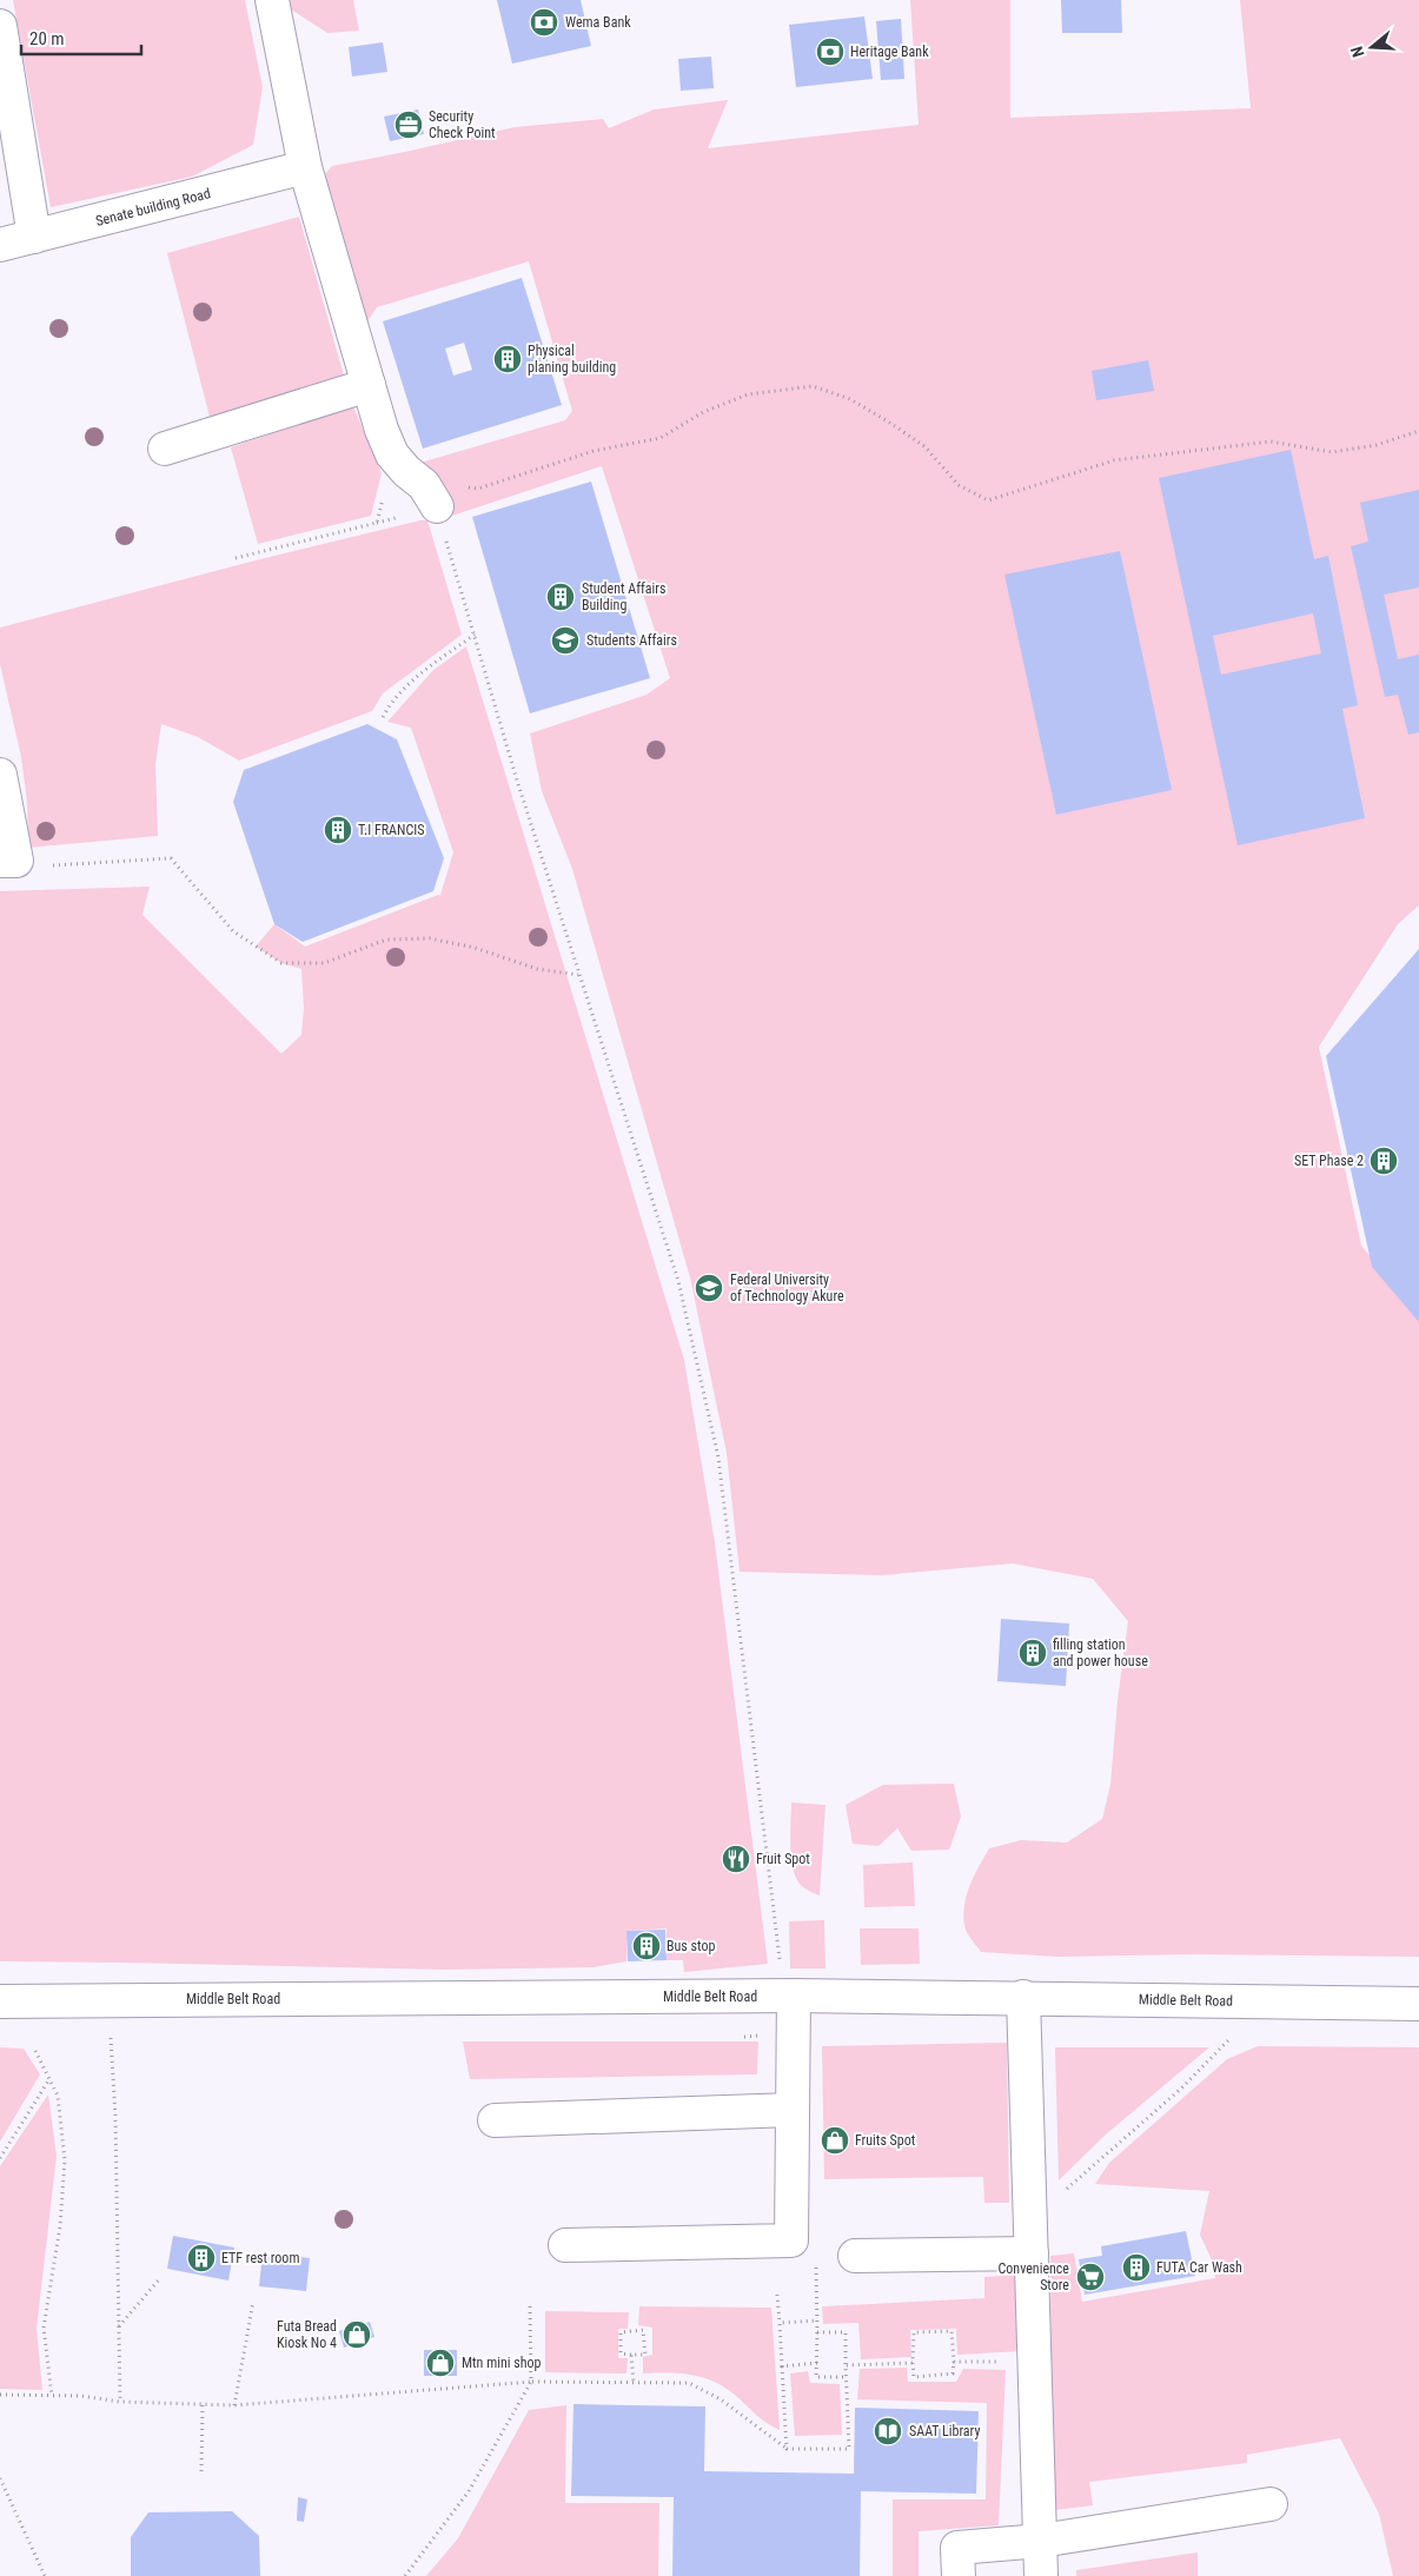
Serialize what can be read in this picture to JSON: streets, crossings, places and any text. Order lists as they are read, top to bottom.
{
  "streets": {
    "street": ["Senate building Road", "Middle Belt Road"]
  },
  "places": {
    "bank": ["Wema Bank", "Heritage Bank"],
    "office": ["Security Check Point"],
    "building": [
      "Physical planing building",
      "Student Affairs Building",
      "T.I FRANCIS",
      "SET Phase 2",
      "filling station and power house",
      "Bus stop",
      "ETF rest room",
      "FUTA Car Wash"
    ],
    "school or university": ["Students Affairs", "Federal University of Technology Akure"],
    "restaurant": ["Fruit Spot"],
    "shop": ["Fruits Spot", "Futa Bread Kiosk No 4", "Mtn mini shop"],
    "supermarket": ["Convenience Store"],
    "library": ["SAAT Library"]
  },
  "scale_bar": "20 m",
  "north": "left"
}
